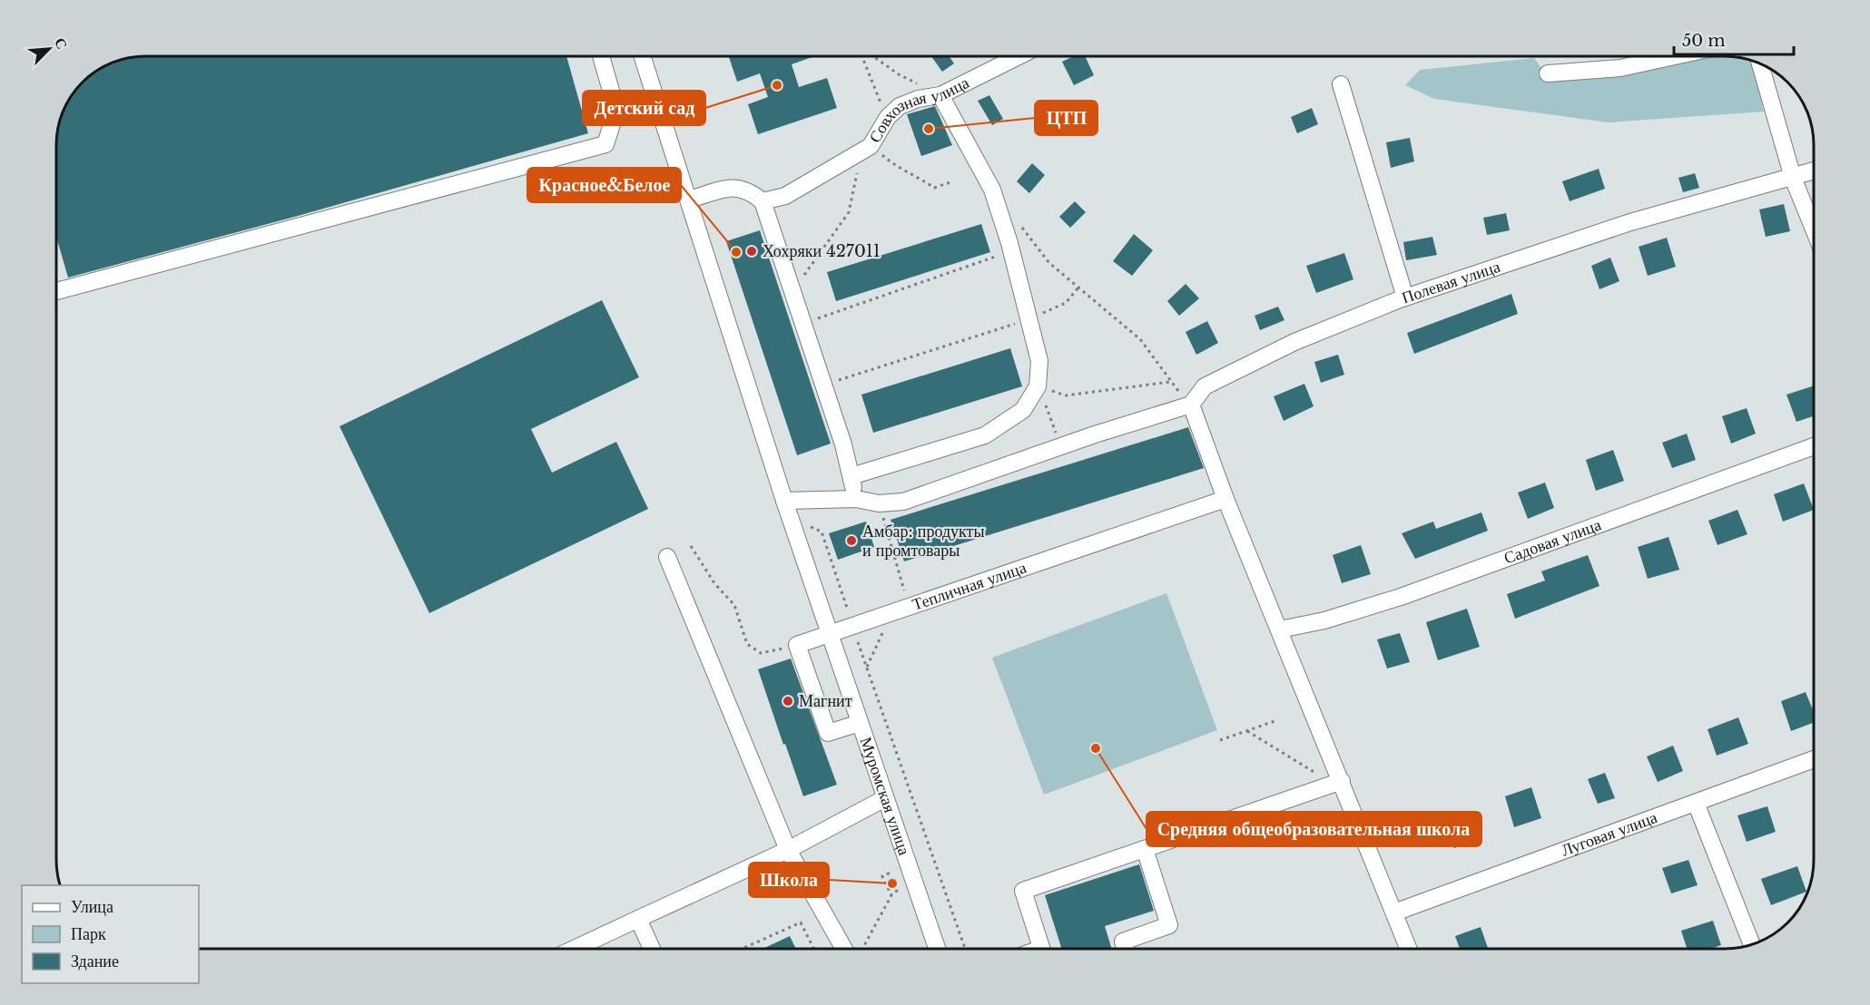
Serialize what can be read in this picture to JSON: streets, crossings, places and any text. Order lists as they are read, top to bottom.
{
  "streets": {
    "street": [
      "Совхозная улица",
      "Полевая улица",
      "Садовая улица",
      "Тепличная улица",
      "Муромская улица",
      "Луговая улица"
    ]
  },
  "crossings": [
    ["Тепличная улица", "Муромская улица"]
  ],
  "places": [
    "Детский сад",
    "ЦТП",
    "Хохряки 427011",
    "Красное&Белое",
    "Амбар: продукты и промтовары",
    "Магнит",
    "Средняя общеобразовательная школа",
    "Школа"
  ],
  "legend": ["Улица", "Парк", "Здание"],
  "scale_bar": "50 m",
  "north": "top right"
}
